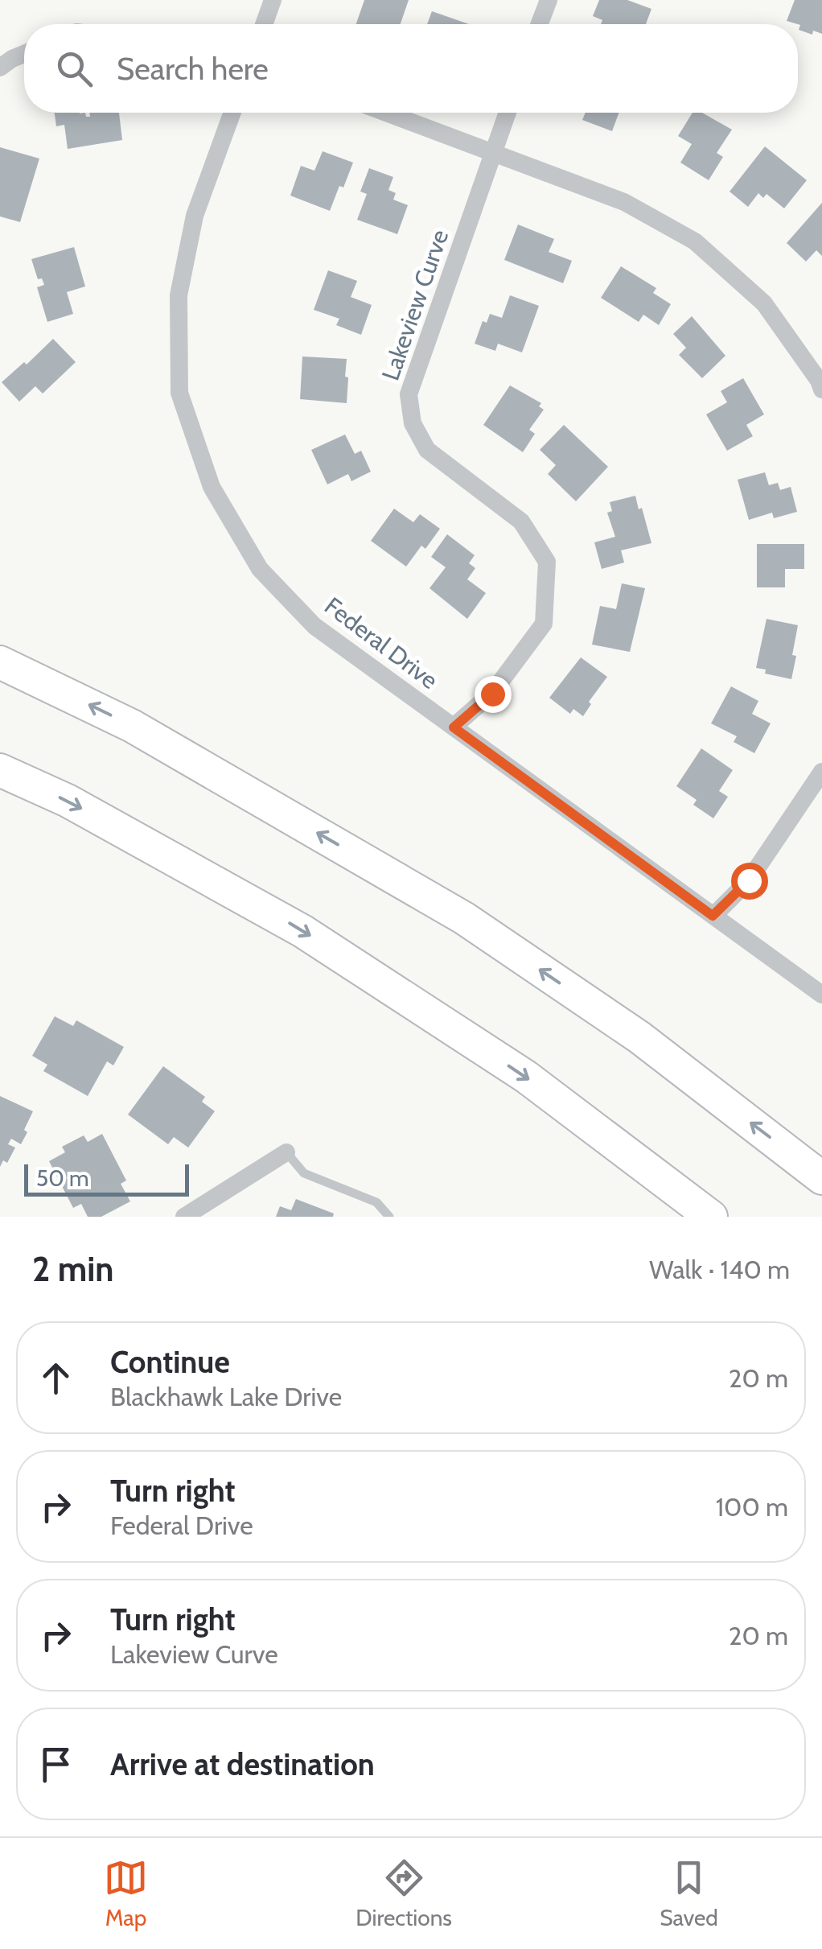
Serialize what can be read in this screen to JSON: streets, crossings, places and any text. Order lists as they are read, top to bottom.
{
  "streets": {
    "street": ["Lakeview Curve", "Federal Drive"]
  },
  "crossings": [
    ["Lakeview Curve", "Federal Drive"]
  ],
  "scale_bar": "50 m",
  "page": {
    "search": "Search here",
    "scale": "50 m",
    "heading": ["2 min", "Walk · 140 m"],
    "list": [
      ["Continue", "Blackhawk Lake Drive", "20 m"],
      ["Turn right", "Federal Drive", "100 m"],
      ["Turn right", "Lakeview Curve", "20 m"],
      "Arrive at destination"
    ],
    "nav": ["Map", "Directions", "Saved"]
  }
}
